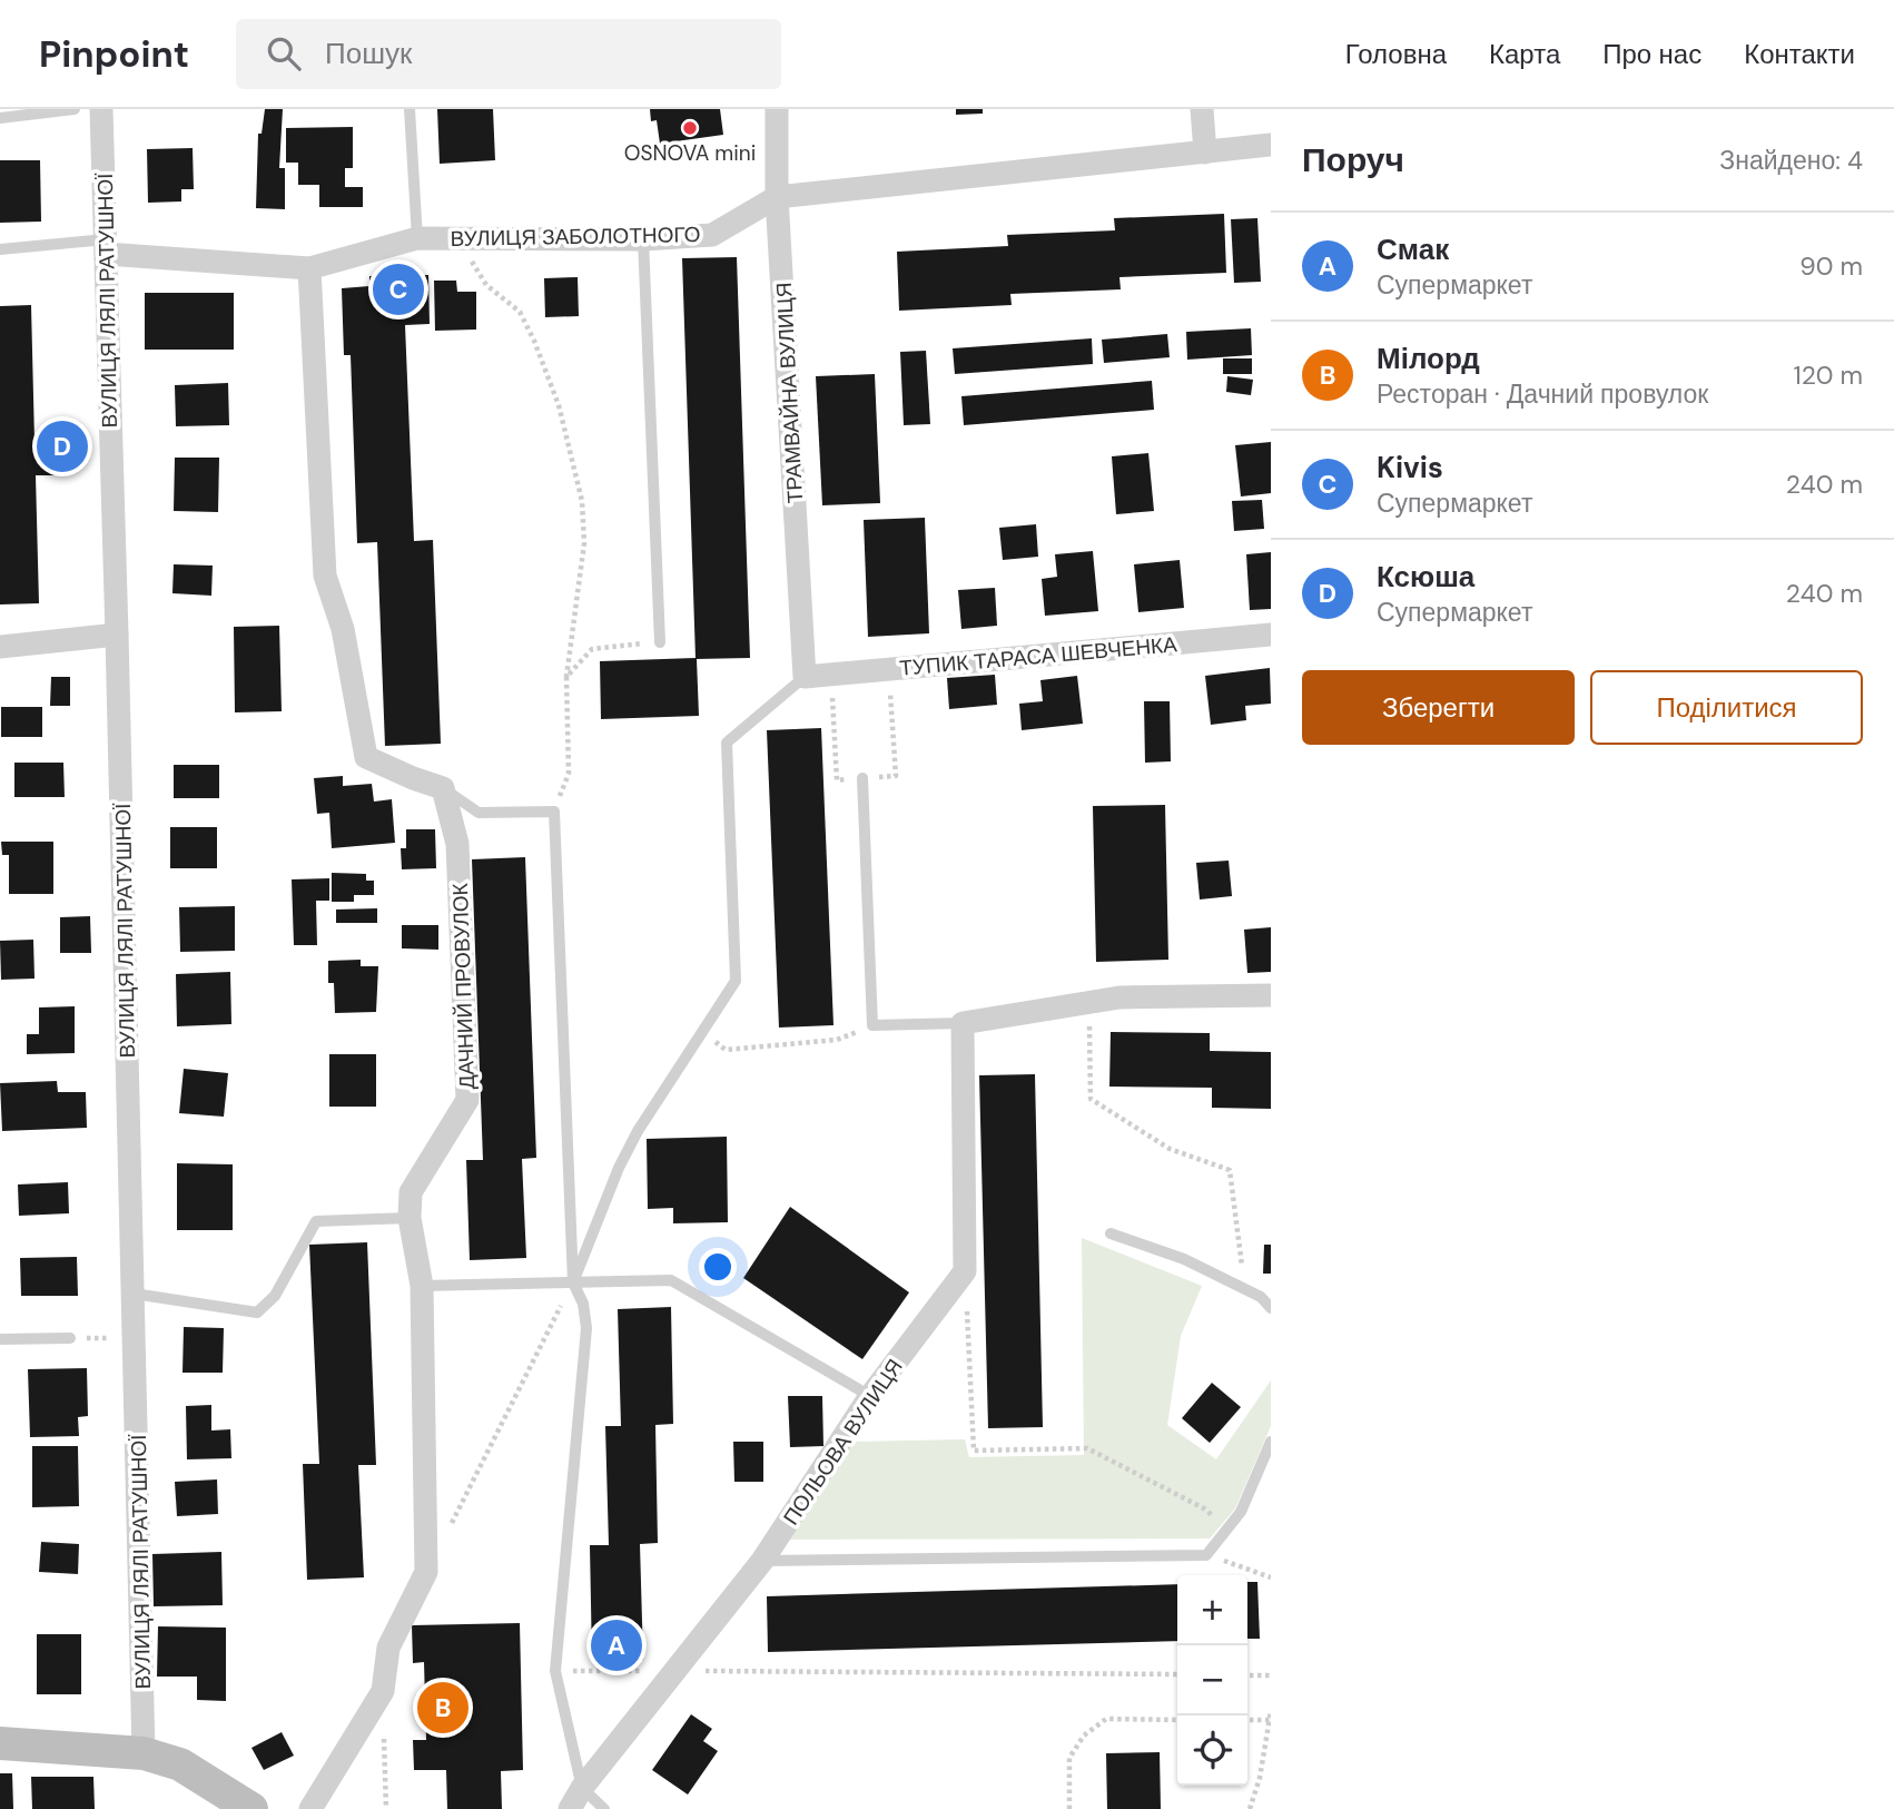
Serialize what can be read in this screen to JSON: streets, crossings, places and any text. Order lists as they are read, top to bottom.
{
  "streets": {
    "street": [
      "ВУЛИЦЯ ЗАБОЛОТНОГО",
      "ВУЛИЦЯ ЛЯЛІ РАТУШНОЇ",
      "ТРАМВАЙНА ВУЛИЦЯ",
      "ТУПИК ТАРАСА ШЕВЧЕНКА",
      "ДАЧНИЙ ПРОВУЛОК",
      "ПОЛЬОВА ВУЛИЦЯ"
    ]
  },
  "crossings": [
    ["ВУЛИЦЯ ЗАБОЛОТНОГО", "ВУЛИЦЯ ЛЯЛІ РАТУШНОЇ"],
    ["ВУЛИЦЯ ЗАБОЛОТНОГО", "ТРАМВАЙНА ВУЛИЦЯ"],
    ["ТРАМВАЙНА ВУЛИЦЯ", "ТУПИК ТАРАСА ШЕВЧЕНКА"]
  ],
  "places": ["OSNOVA mini"],
  "page": {
    "header": "Pinpoint",
    "search": "Пошук",
    "nav": [
      "Головна",
      "Карта",
      "Про нас",
      "Контакти"
    ],
    "heading": ["Поруч", "Знайдено: 4"],
    "list": [
      {
        "mark": "A",
        "name": "Смак",
        "note": "Супермаркет",
        "value": "90 m"
      },
      {
        "mark": "B",
        "name": "Мілорд",
        "note": "Ресторан · Дачний провулок",
        "value": "120 m"
      },
      {
        "mark": "C",
        "name": "Kivis",
        "note": "Супермаркет",
        "value": "240 m"
      },
      {
        "mark": "D",
        "name": "Ксюша",
        "note": "Супермаркет",
        "value": "240 m"
      }
    ],
    "pins": [
      "C",
      "D",
      "A",
      "B"
    ],
    "buttons": ["Зберегти", "Поділитися"],
    "map_buttons": ["+", "−"]
  }
}
